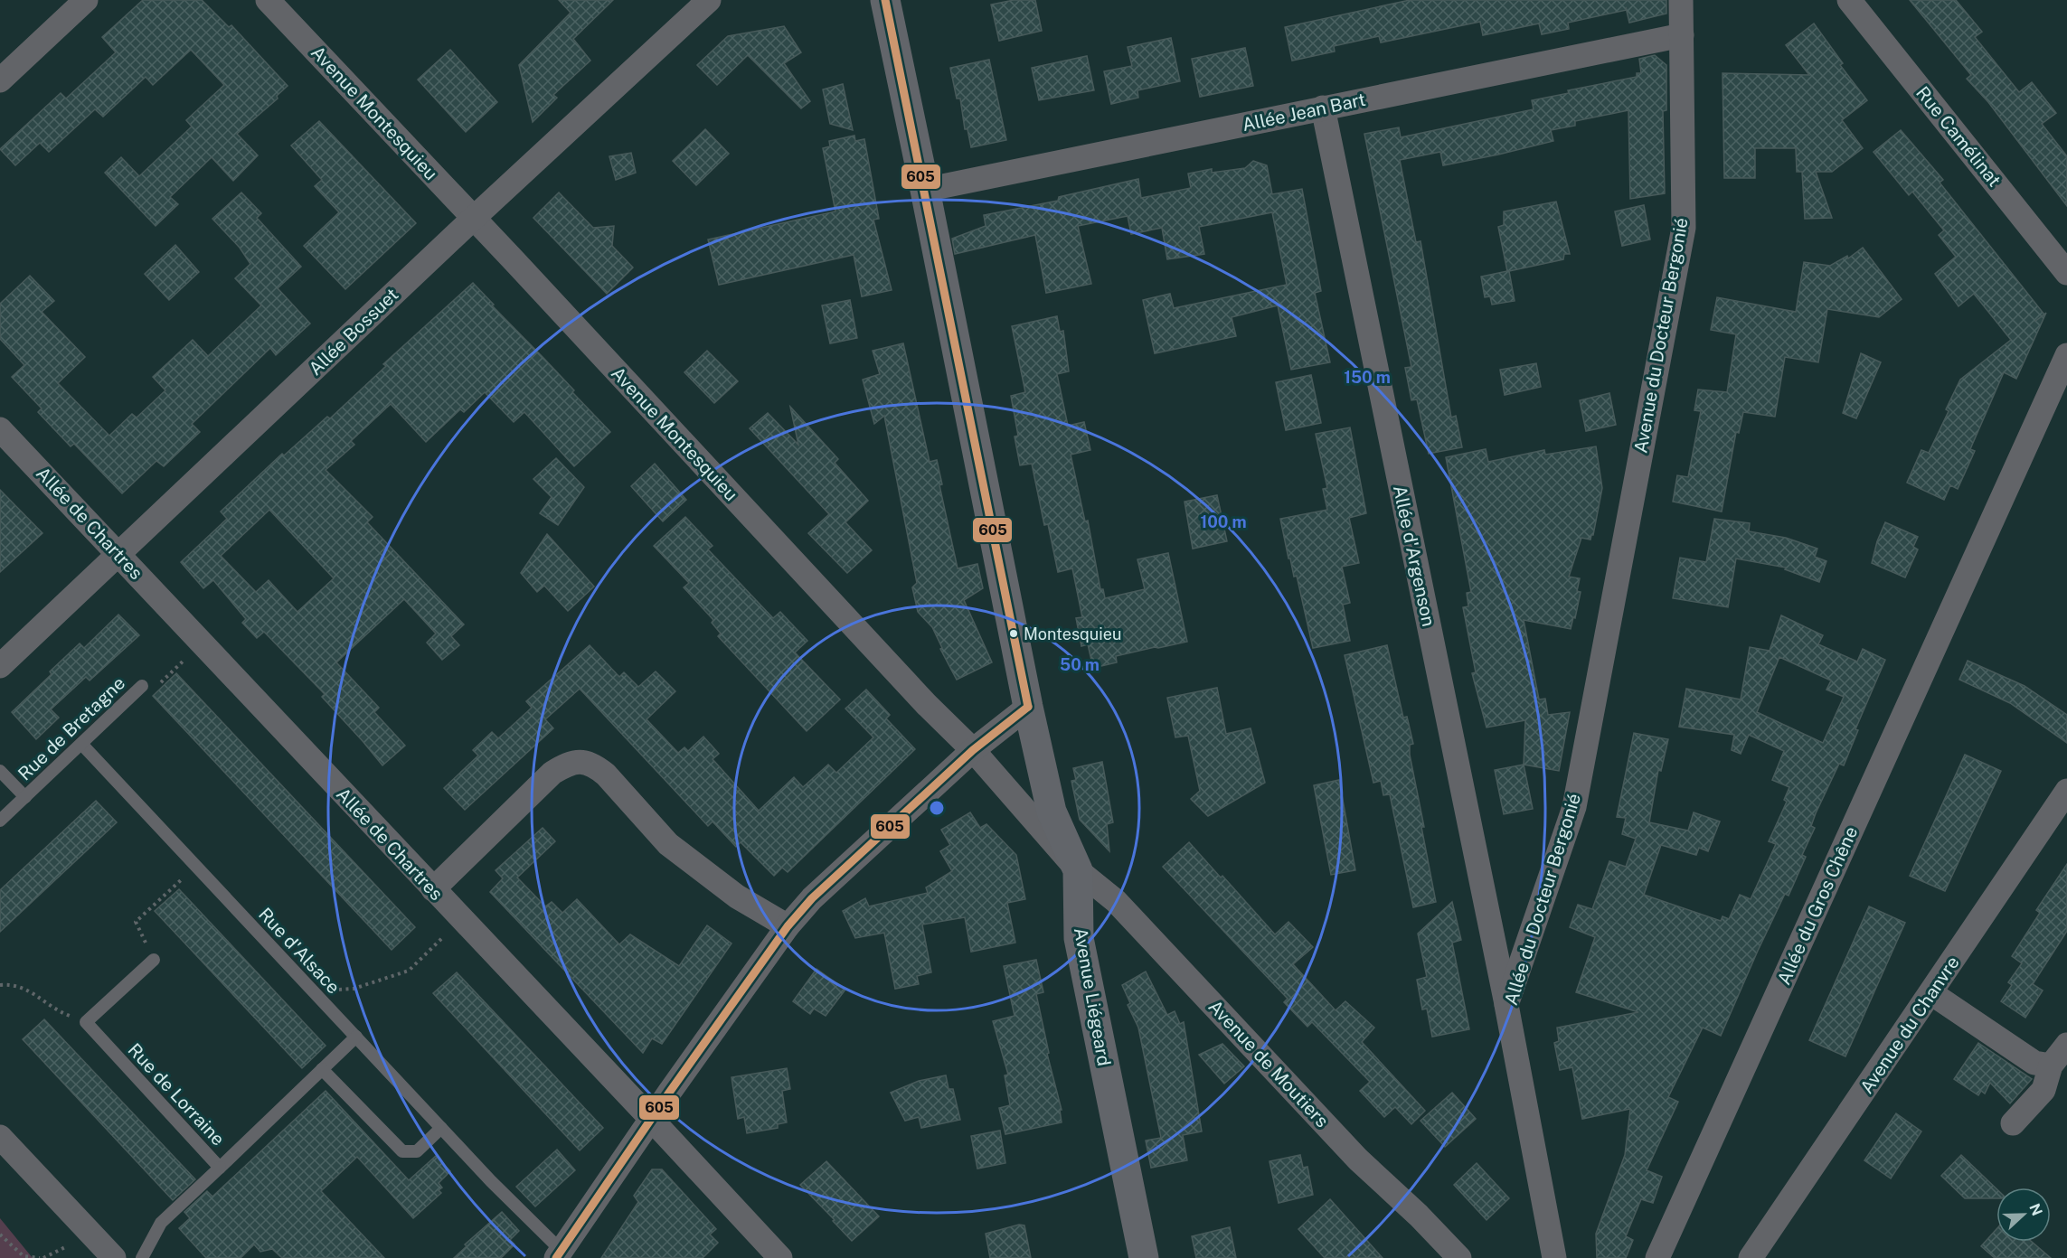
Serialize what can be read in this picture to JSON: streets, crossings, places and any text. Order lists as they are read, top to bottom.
{
  "streets": {
    "street": [
      "Allée Jean Bart",
      "Avenue Montesquieu",
      "Rue Camélinat",
      "Allée Bossuet",
      "Avenue du Docteur Bergonié",
      "Allée de Chartres",
      "Allée d'Argenson",
      "Allée du Docteur Bergonié",
      "Allée du Gros Chêne",
      "Avenue Liégeard",
      "Avenue du Chanvre",
      "Avenue de Moutiers"
    ],
    "lane": ["Rue de Bretagne", "Rue d'Alsace", "Rue de Lorraine"]
  },
  "crossings": [
    ["Allée Jean Bart", "Avenue du Docteur Bergonié"],
    ["Allée Jean Bart", "Allée d'Argenson"],
    ["Allée Jean Bart", "Avenue Liégeard"],
    ["Avenue Montesquieu", "Allée Bossuet"],
    ["Avenue Montesquieu", "Avenue Liégeard"],
    ["Avenue Montesquieu", "Avenue de Moutiers"],
    ["Allée Bossuet", "Allée de Chartres"],
    ["Avenue du Docteur Bergonié", "Allée du Docteur Bergonié"],
    ["Allée d'Argenson", "Allée du Docteur Bergonié"],
    ["Rue de Bretagne", "Rue d'Alsace"],
    ["Rue d'Alsace", "Rue de Lorraine"],
    ["Avenue Liégeard", "Avenue de Moutiers"]
  ],
  "places": ["Montesquieu"],
  "lines": ["transit line 605"],
  "north": "right",
  "rings": ["150 m", "100 m", "50 m"]
}
